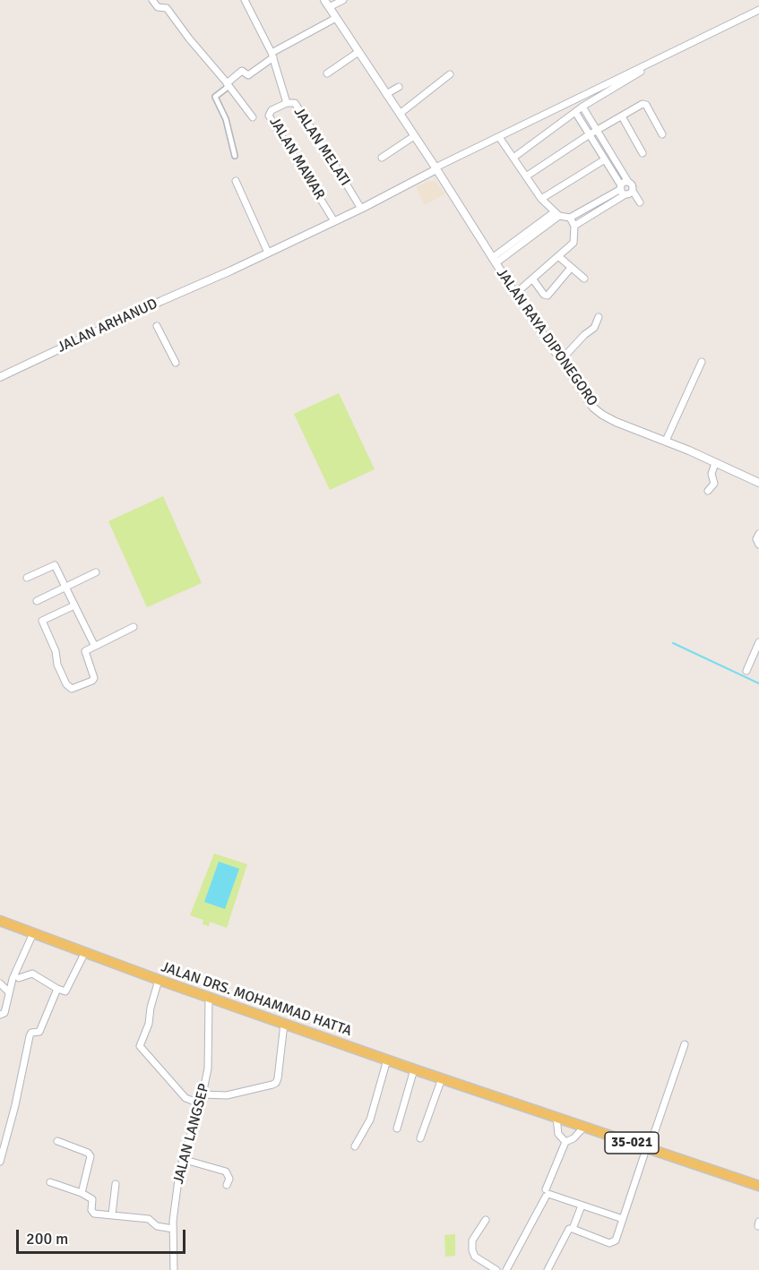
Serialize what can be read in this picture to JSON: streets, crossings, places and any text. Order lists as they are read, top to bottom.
{
  "streets": {
    "main road": ["JALAN DRS. MOHAMMAD HATTA", "35-021"],
    "street": [
      "JALAN MELATI",
      "JALAN MAWAR",
      "JALAN ARHANUD",
      "JALAN RAYA DIPONEGORO",
      "JALAN LANGSEP"
    ]
  },
  "crossings": [
    ["JALAN MELATI", "JALAN MAWAR"],
    ["JALAN MELATI", "JALAN ARHANUD"],
    ["JALAN MAWAR", "JALAN ARHANUD"],
    ["JALAN ARHANUD", "JALAN RAYA DIPONEGORO"],
    ["JALAN DRS. MOHAMMAD HATTA", "JALAN LANGSEP"],
    ["JALAN DRS. MOHAMMAD HATTA", "35-021"]
  ],
  "scale_bar": "200 m"
}
